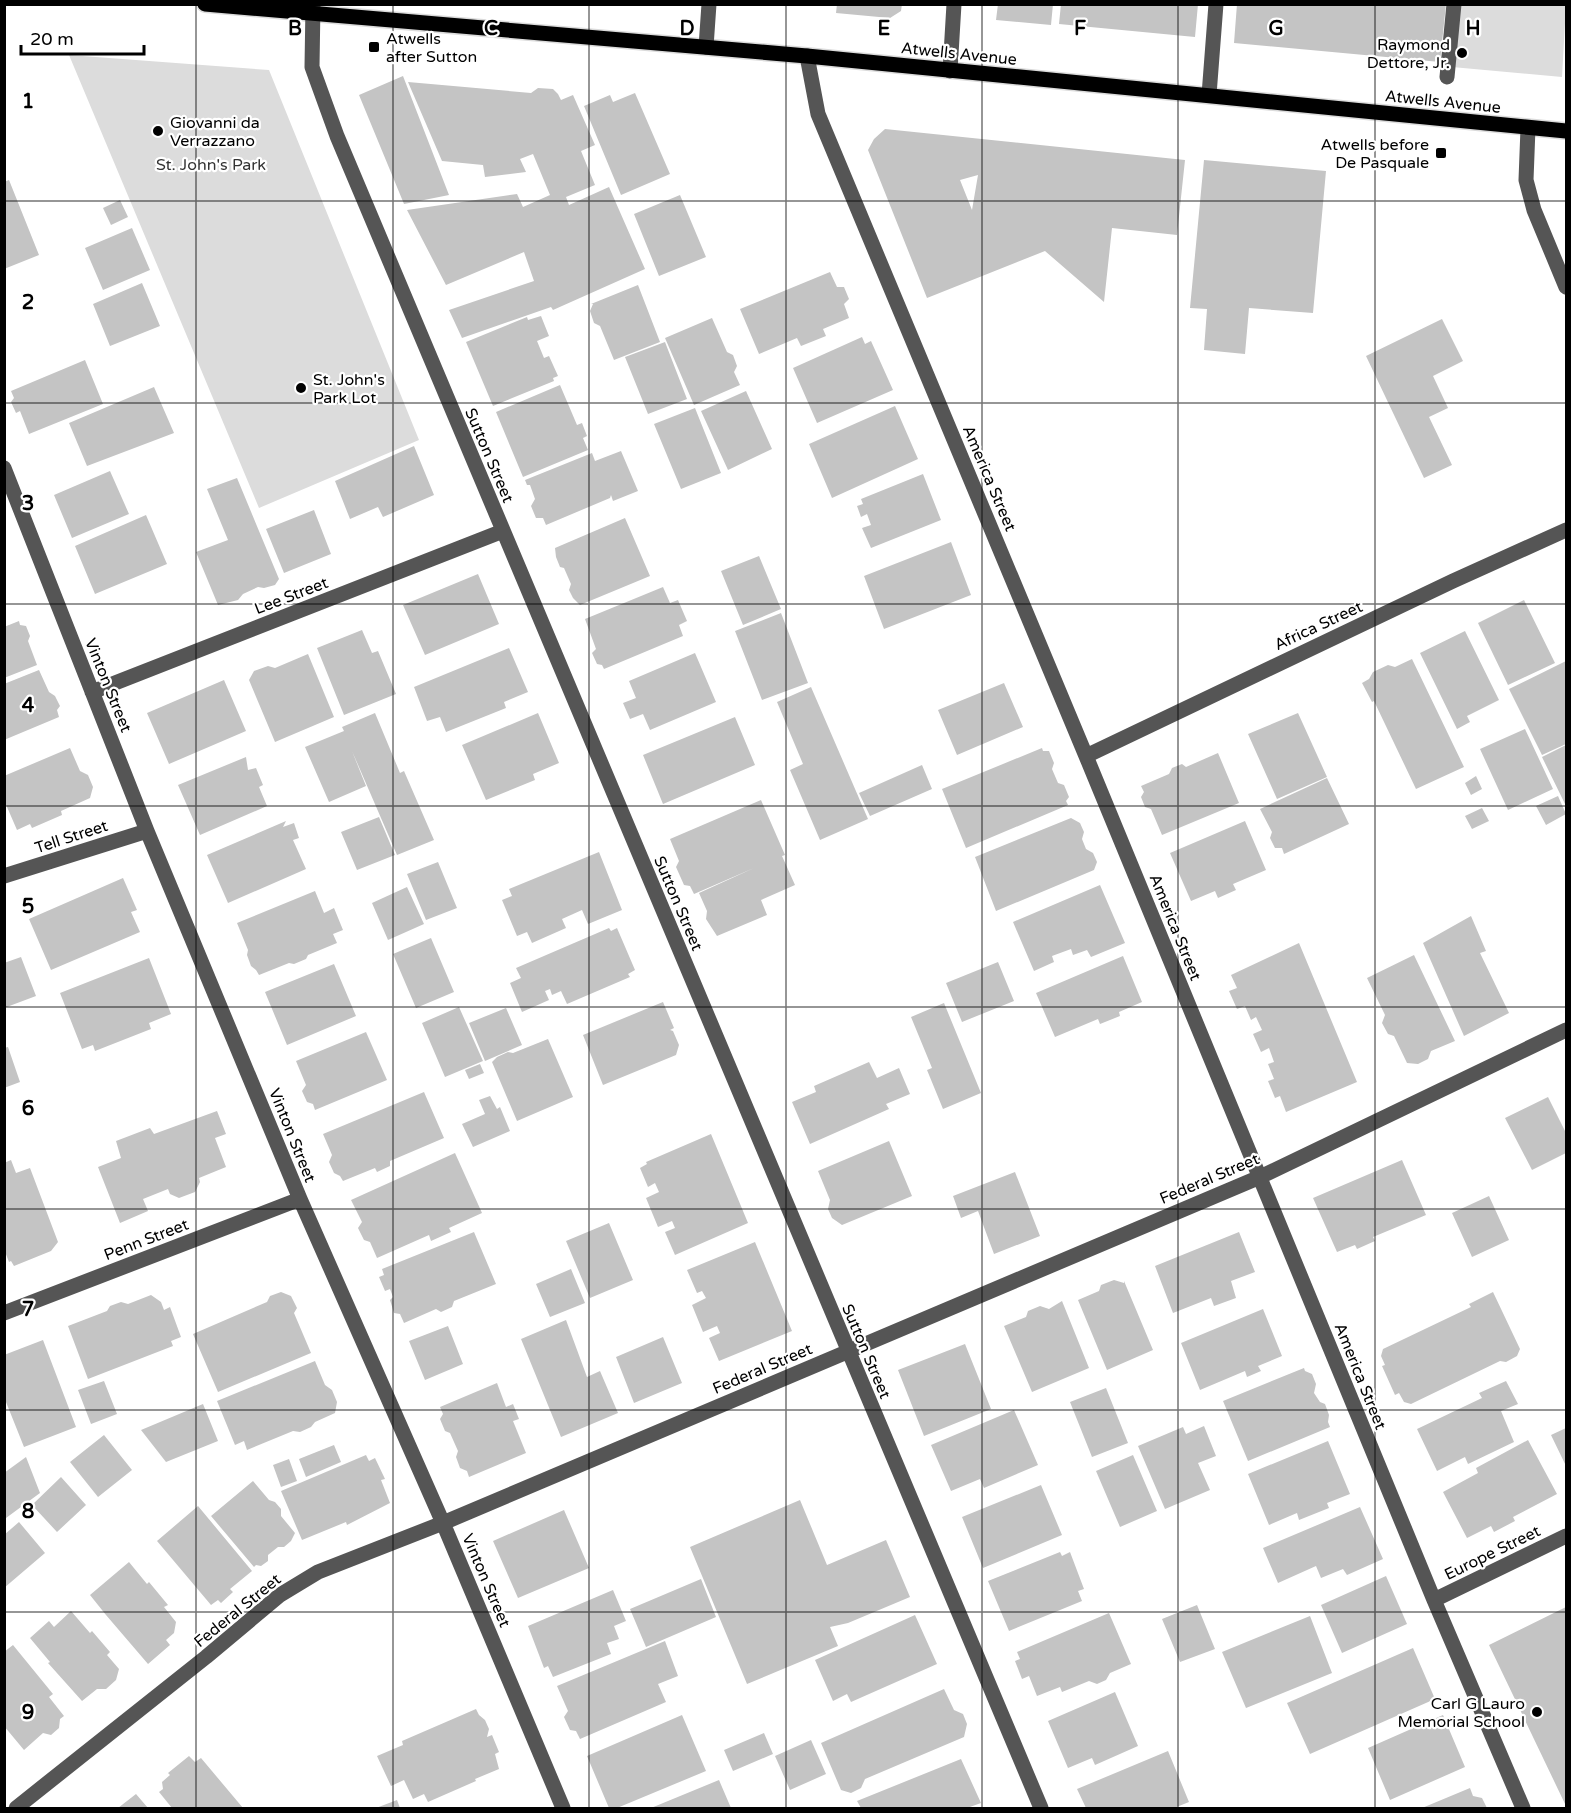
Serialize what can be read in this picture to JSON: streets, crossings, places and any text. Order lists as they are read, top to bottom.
{
  "streets": {
    "main road": ["Atwells Avenue"],
    "street": [
      "Sutton Street",
      "America Street",
      "Lee Street",
      "Africa Street",
      "Vinton Street",
      "Tell Street",
      "Federal Street",
      "Penn Street",
      "Europe Street"
    ]
  },
  "crossings": [
    ["Atwells Avenue", "Sutton Street"],
    ["Atwells Avenue", "America Street"],
    ["Sutton Street", "Lee Street"],
    ["Sutton Street", "Federal Street"],
    ["America Street", "Africa Street"],
    ["America Street", "Federal Street"],
    ["America Street", "Europe Street"],
    ["Lee Street", "Vinton Street"],
    ["Vinton Street", "Tell Street"],
    ["Vinton Street", "Federal Street"],
    ["Vinton Street", "Penn Street"]
  ],
  "parks": ["St. John's Park"],
  "places": {
    "transit": ["Atwells after Sutton", "Atwells before De Pasquale"],
    "other": [
      "Raymond Dettore, Jr.",
      "Giovanni da Verrazzano",
      "St. John's Park Lot",
      "Carl G Lauro Memorial School"
    ]
  },
  "scale_bar": "20 m",
  "grid": {
    "columns": [
      "B",
      "C",
      "D",
      "E",
      "F",
      "G",
      "H"
    ],
    "rows": [
      "1",
      "2",
      "3",
      "4",
      "5",
      "6",
      "7",
      "8",
      "9"
    ]
  }
}
